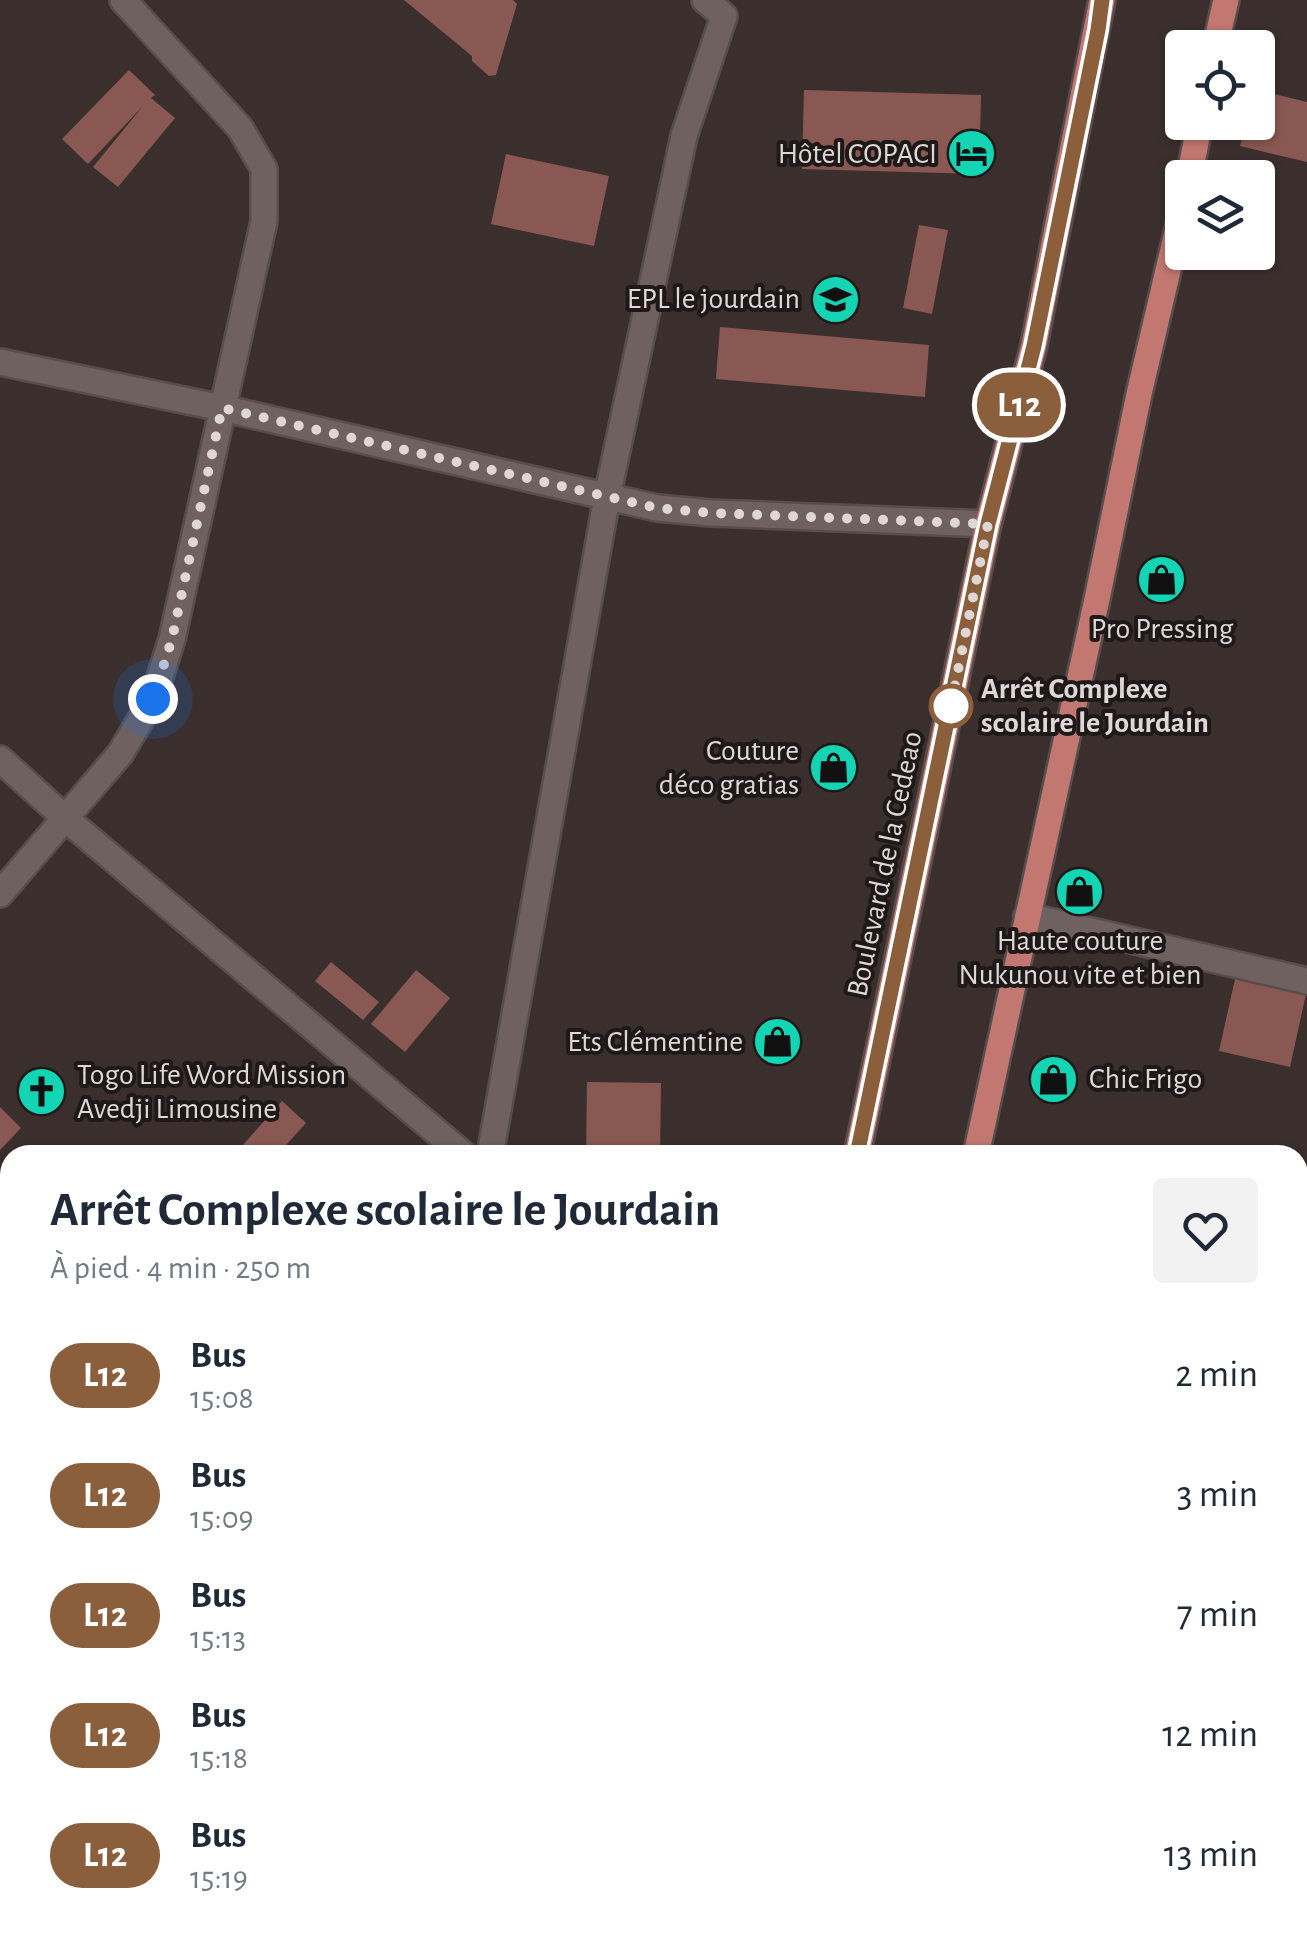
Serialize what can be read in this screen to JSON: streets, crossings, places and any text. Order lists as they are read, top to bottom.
{
  "streets": {
    "main road": ["Boulevard de la Cedeao"]
  },
  "places": {
    "hotel": ["Hôtel COPACI"],
    "school or university": ["EPL le jourdain"],
    "shop": [
      "Pro Pressing",
      "Couture déco gratias",
      "Haute couture Nukunou vite et bien",
      "Ets Clémentine",
      "Chic Frigo"
    ],
    "other": ["Arrêt Complexe scolaire le Jourdain"],
    "church": ["Togo Life Word Mission Avedji Limousine"]
  },
  "lines": ["bus line L12"],
  "page": {
    "on_map": "L12",
    "heading": ["Arrêt Complexe scolaire le Jourdain", "À pied · 4 min · 250 m"],
    "list": [
      {
        "mark": "L12",
        "name": "Bus",
        "note": "15:08",
        "value": "2 min"
      },
      {
        "mark": "L12",
        "name": "Bus",
        "note": "15:09",
        "value": "3 min"
      },
      {
        "mark": "L12",
        "name": "Bus",
        "note": "15:13",
        "value": "7 min"
      },
      {
        "mark": "L12",
        "name": "Bus",
        "note": "15:18",
        "value": "12 min"
      },
      {
        "mark": "L12",
        "name": "Bus",
        "note": "15:19",
        "value": "13 min"
      }
    ]
  }
}
